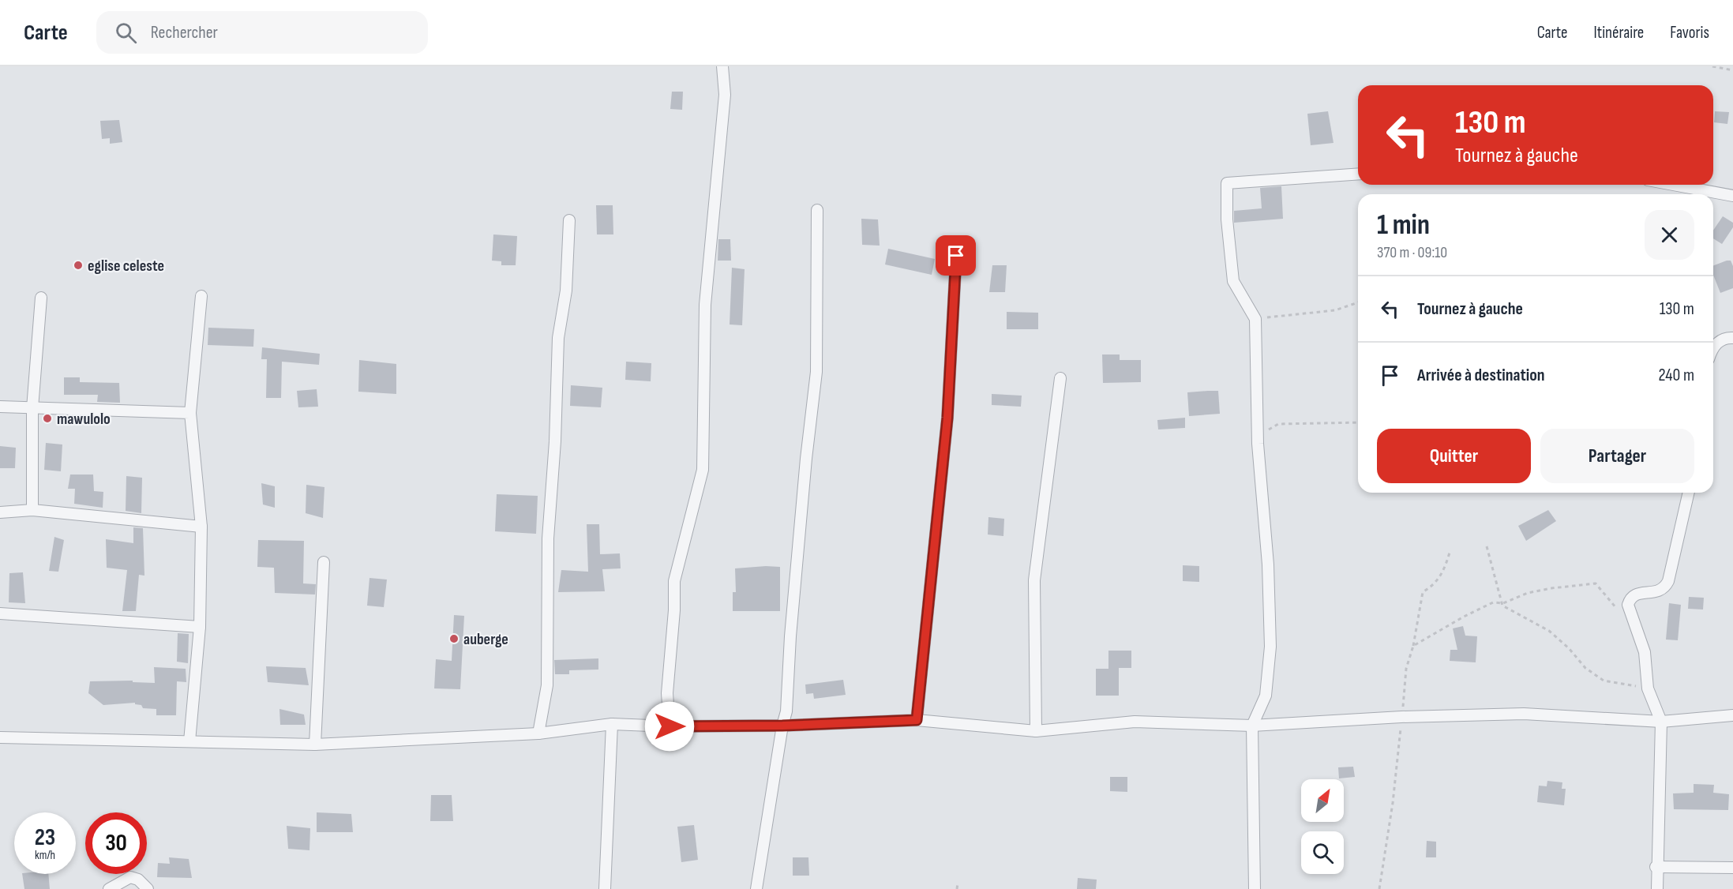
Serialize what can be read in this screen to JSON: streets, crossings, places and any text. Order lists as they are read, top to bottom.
{
  "places": ["eglise celeste", "mawulolo", "auberge"],
  "north": "top right",
  "page": {
    "header": "Carte",
    "search": "Rechercher",
    "nav": ["Carte", "Itinéraire", "Favoris"],
    "turn": ["130 m", "Tournez à gauche"],
    "heading": ["1 min", "370 m · 09:10"],
    "list": [
      {
        "name": "Tournez à gauche",
        "value": "130 m"
      },
      {
        "name": "Arrivée à destination",
        "value": "240 m"
      }
    ],
    "buttons": ["Quitter", "Partager"],
    "speed": "23 km/h",
    "limit": "30"
  }
}
